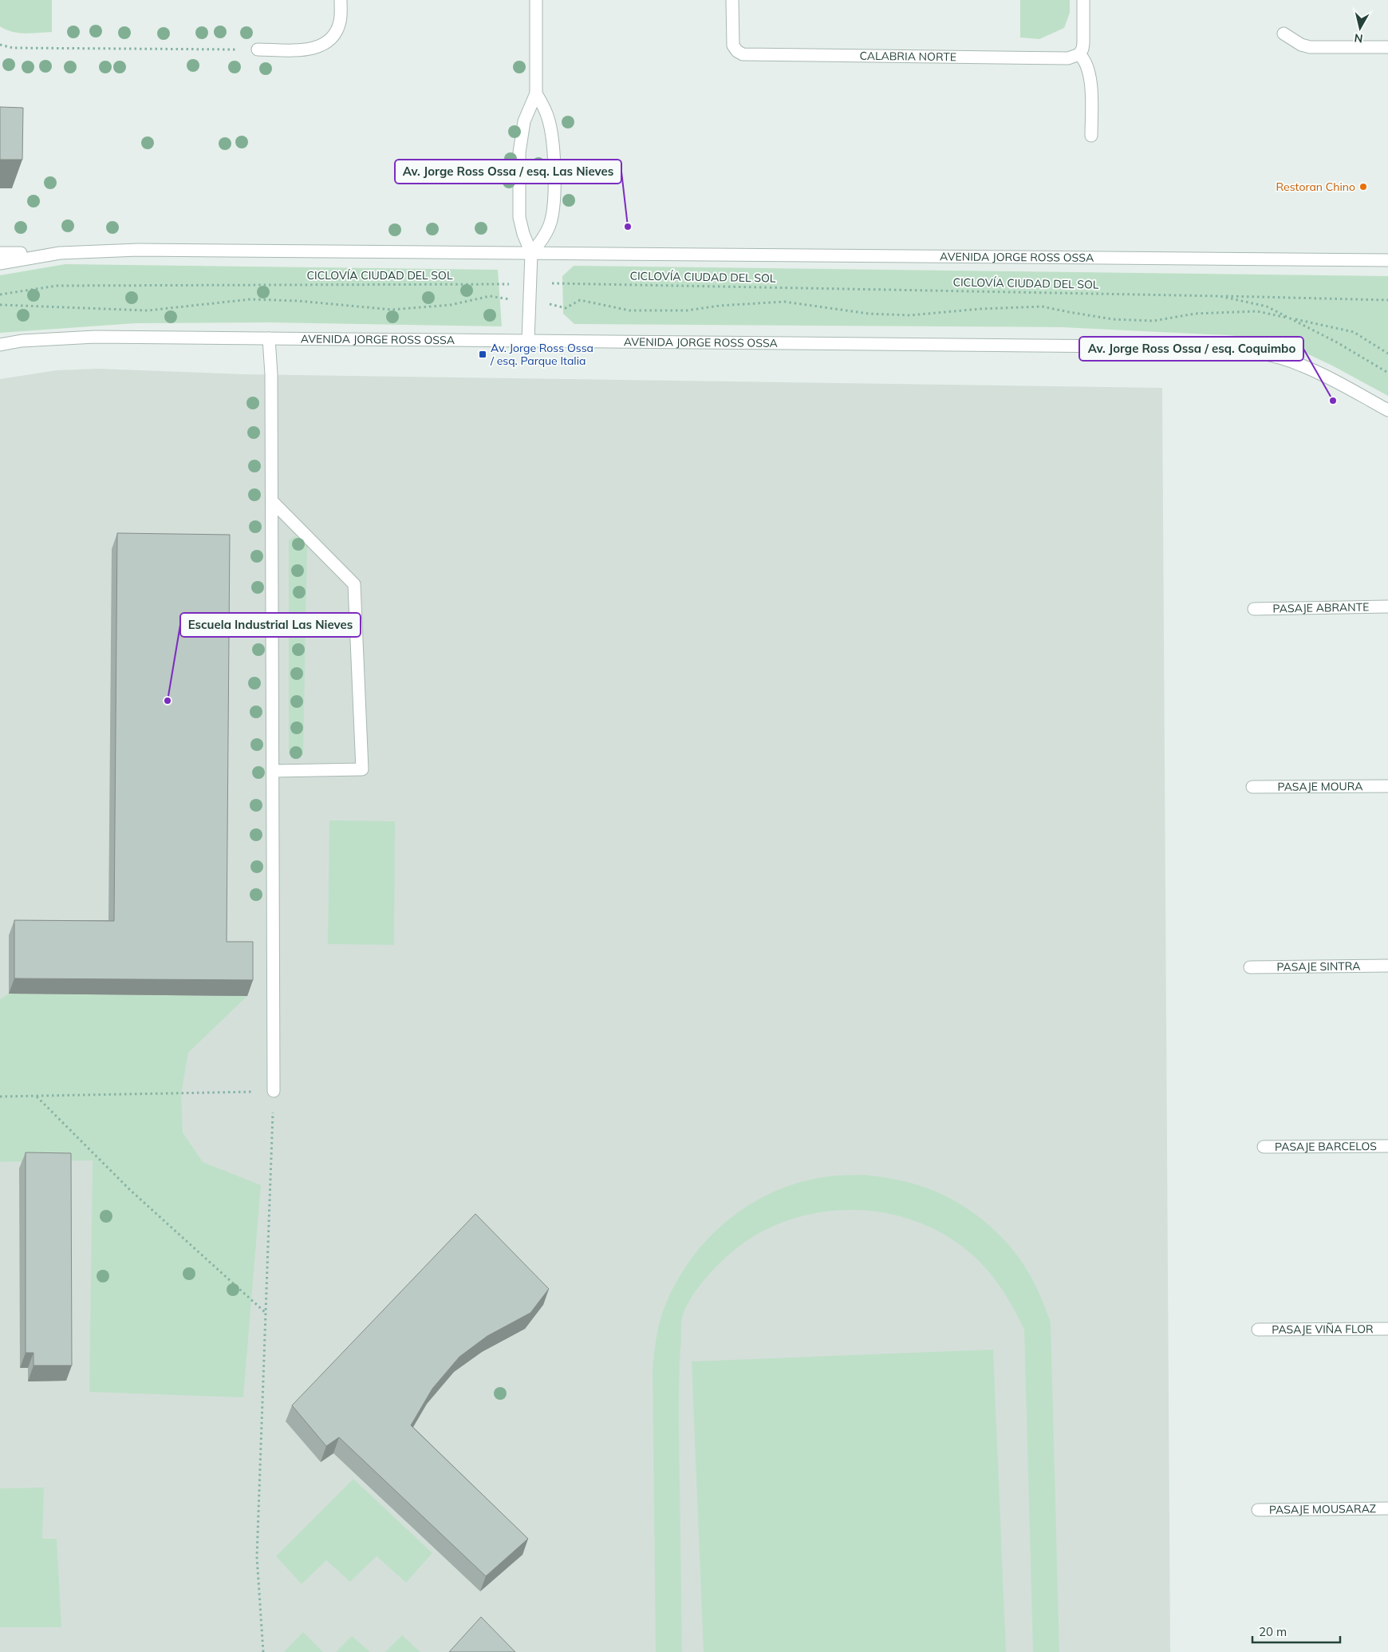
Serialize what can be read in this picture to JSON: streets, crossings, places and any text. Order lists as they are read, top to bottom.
{
  "streets": {
    "street": [
      "CALABRIA NORTE",
      "AVENIDA JORGE ROSS OSSA",
      "PASAJE ABRANTE",
      "PASAJE MOURA",
      "PASAJE SINTRA",
      "PASAJE BARCELOS",
      "PASAJE VIÑA FLOR",
      "PASAJE MOUSARAZ"
    ],
    "path": ["CICLOVÍA CIUDAD DEL SOL"]
  },
  "places": {
    "other": [
      "Restoran Chino",
      "Av. Jorge Ross Ossa / esq. Las Nieves",
      "Av. Jorge Ross Ossa / esq. Coquimbo",
      "Escuela Industrial Las Nieves"
    ],
    "transit": ["Av. Jorge Ross Ossa / esq. Parque Italia"]
  },
  "scale_bar": "20 m",
  "north": "bottom"
}
